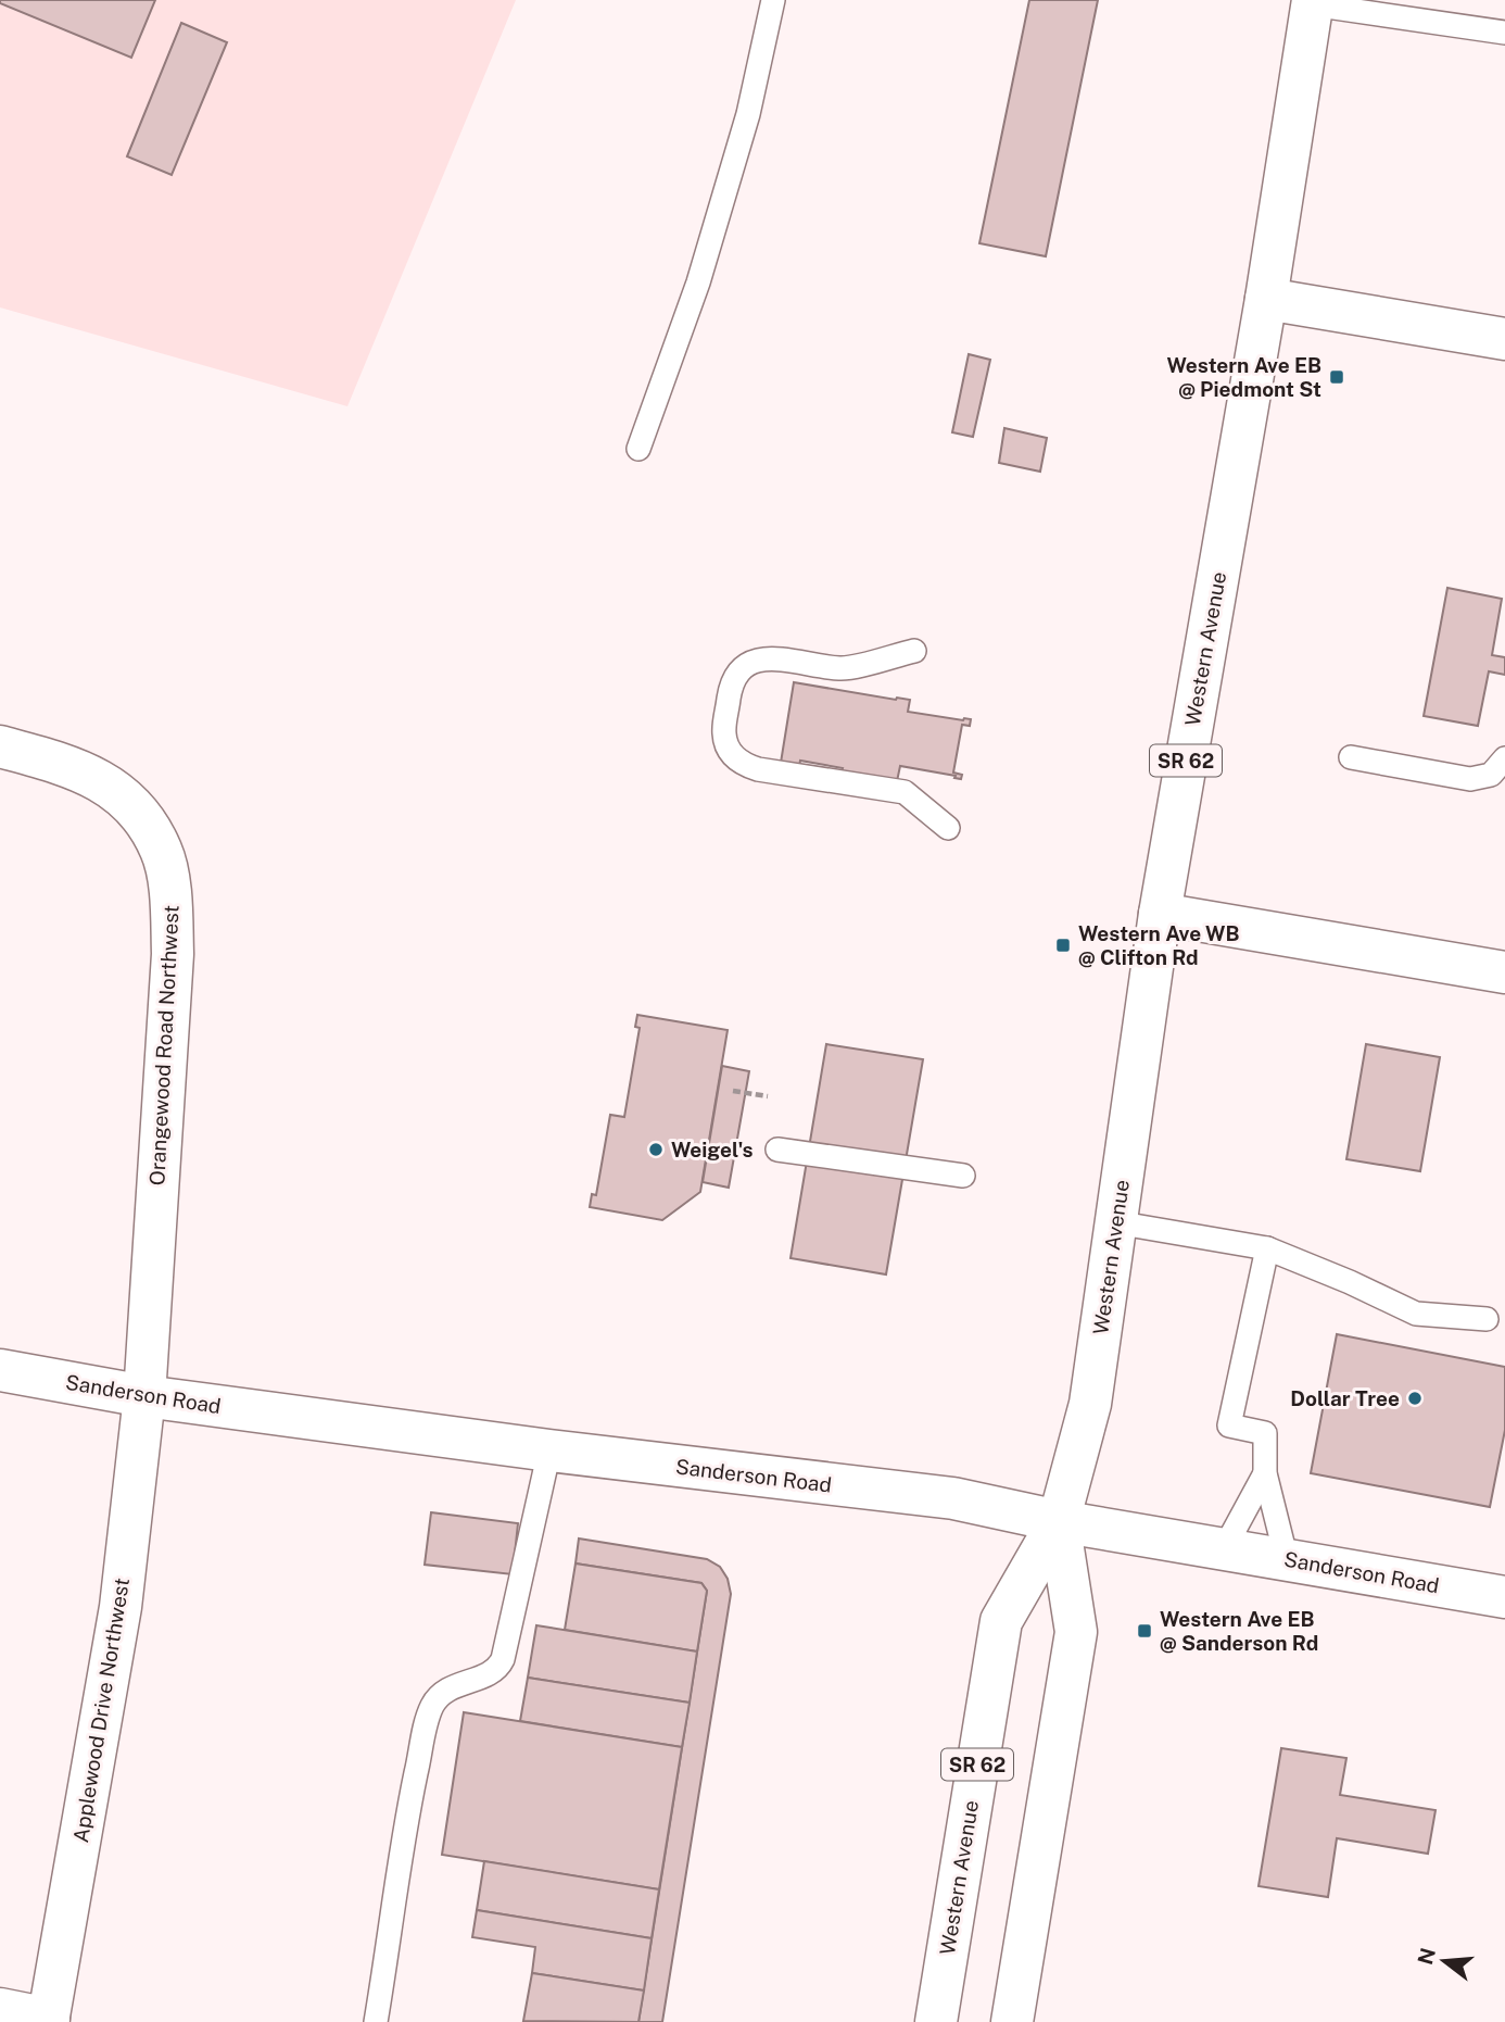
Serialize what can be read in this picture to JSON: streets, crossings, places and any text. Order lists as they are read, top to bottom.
{
  "streets": {
    "street": [
      "Western Avenue",
      "SR 62",
      "Orangewood Road Northwest",
      "Sanderson Road",
      "Applewood Drive Northwest"
    ]
  },
  "crossings": [
    ["Western Avenue", "Sanderson Road"],
    ["Orangewood Road Northwest", "Sanderson Road"],
    ["Orangewood Road Northwest", "Applewood Drive Northwest"],
    ["Sanderson Road", "Applewood Drive Northwest"]
  ],
  "places": {
    "transit": ["Western Ave EB @ Piedmont St", "Western Ave WB @ Clifton Rd", "Western Ave EB @ Sanderson Rd"],
    "other": ["Weigel's", "Dollar Tree"]
  },
  "north": "left"
}
